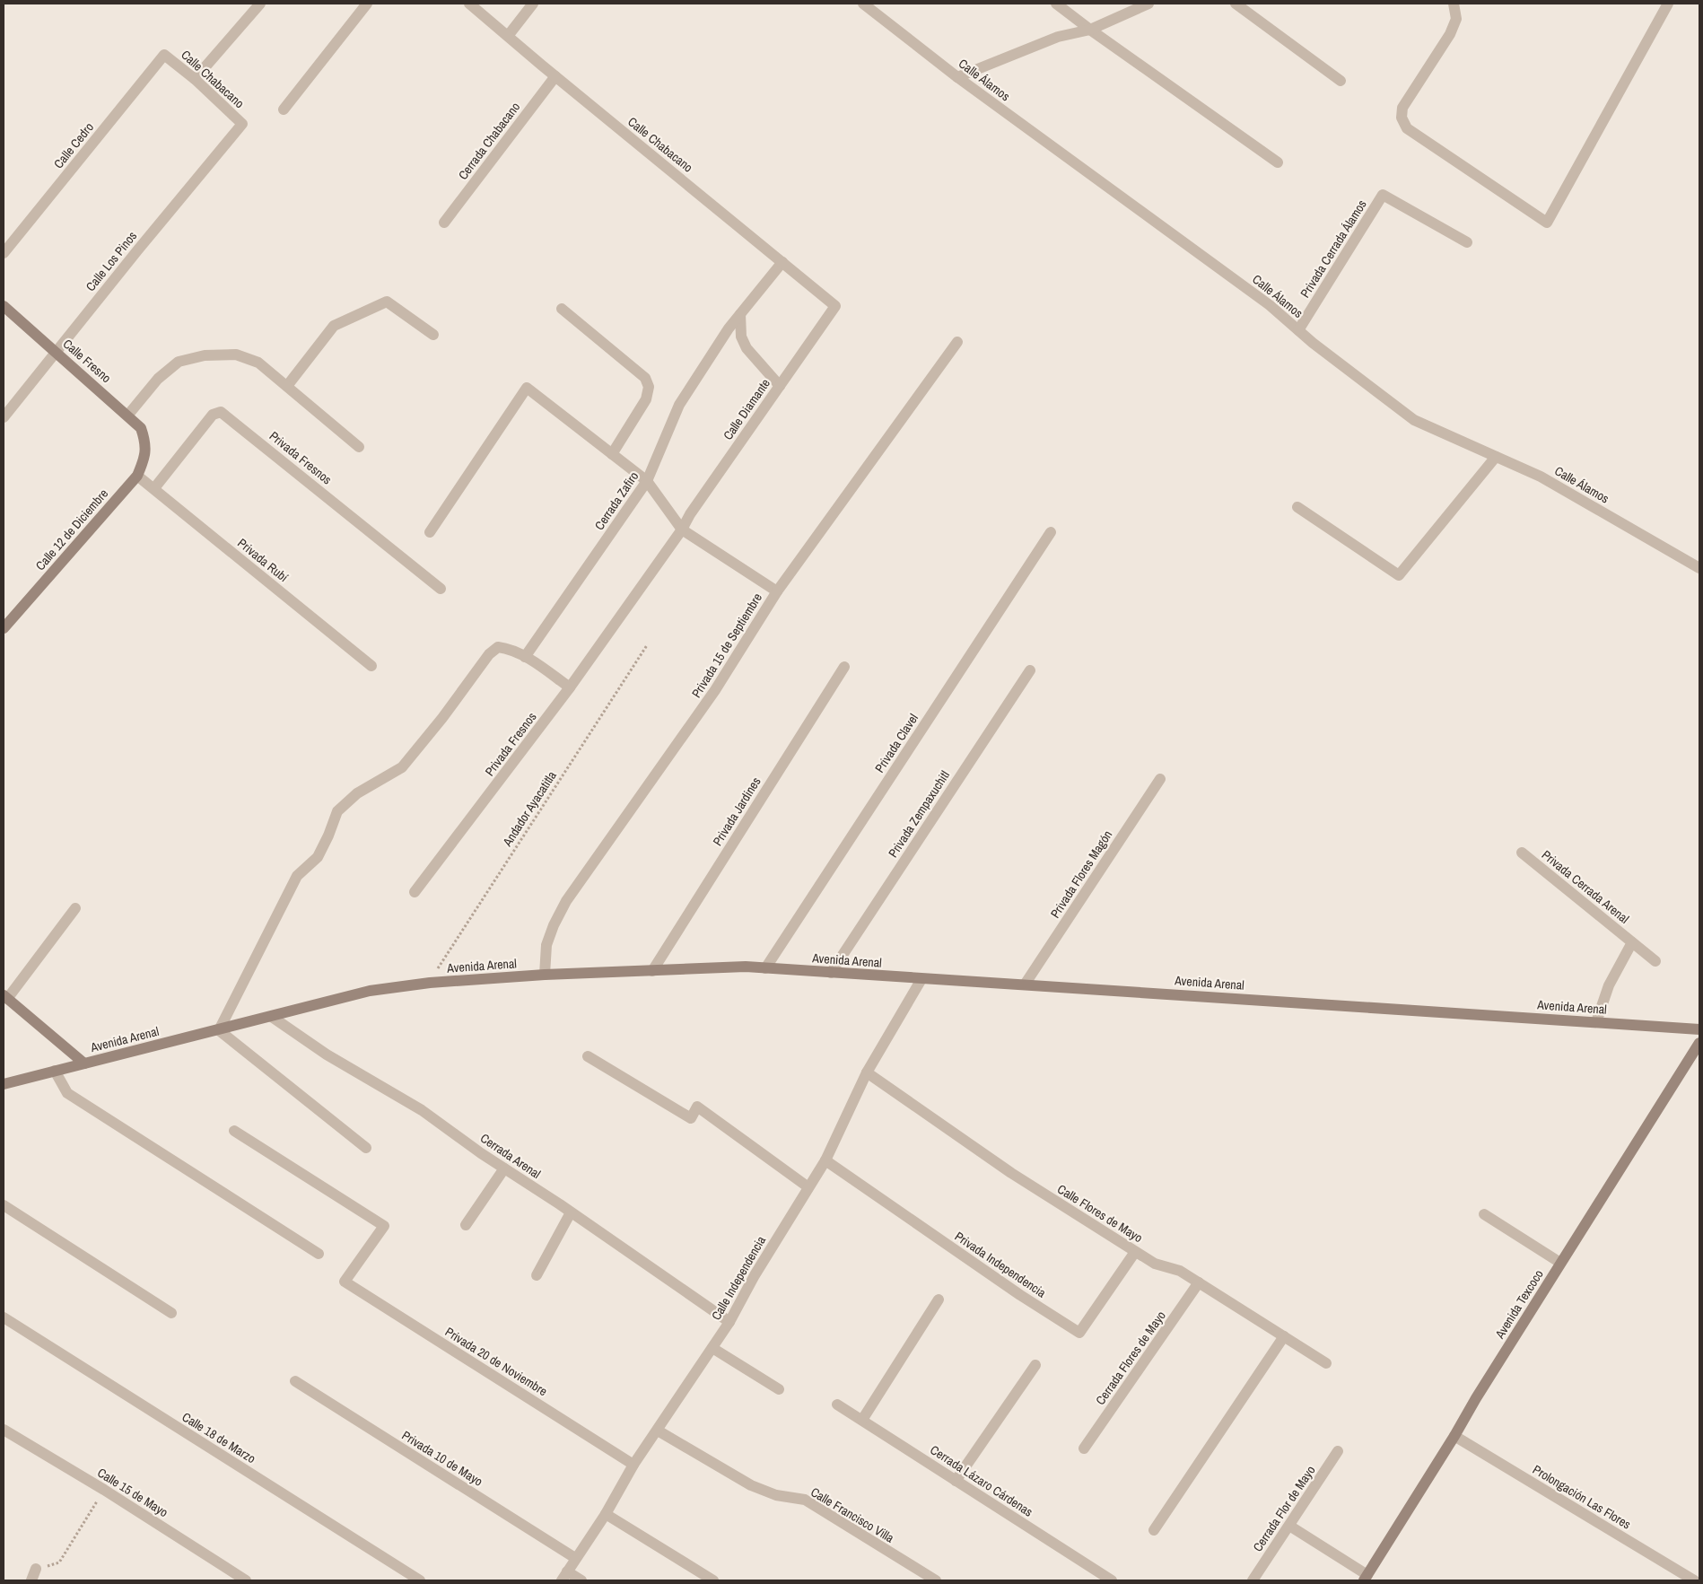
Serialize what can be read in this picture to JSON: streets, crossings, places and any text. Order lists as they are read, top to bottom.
{
  "streets": {
    "main road": [
      "Calle Fresno",
      "Calle 12 de Diciembre",
      "Avenida Arenal",
      "Avenida Texcoco"
    ],
    "street": [
      "Calle Chabacano",
      "Calle Álamos",
      "Cerrada Chabacano",
      "Calle Cedro",
      "Privada Cerrada Álamos",
      "Calle Los Pinos",
      "Calle Diamante",
      "Privada Fresnos",
      "Cerrada Zafiro",
      "Privada Rubí",
      "Privada 15 de Septiembre",
      "Privada Clavel",
      "Privada Jardines",
      "Privada Zempaxuchitl",
      "Privada Flores Magón",
      "Privada Cerrada Arenal",
      "Cerrada Arenal",
      "Calle Flores de Mayo",
      "Privada Independencia",
      "Calle Independencia",
      "Cerrada Flores de Mayo",
      "Privada 20 de Noviembre",
      "Calle 18 de Marzo",
      "Privada 10 de Mayo",
      "Cerrada Lázaro Cárdenas",
      "Calle 15 de Mayo",
      "Prolongación Las Flores",
      "Cerrada Flor de Mayo",
      "Calle Francisco Villa"
    ],
    "path": ["Andador Ayacatitla"]
  },
  "crossings": [
    ["Calle Chabacano", "Cerrada Chabacano"],
    ["Calle Chabacano", "Calle Cedro"],
    ["Calle Chabacano", "Calle Los Pinos"],
    ["Calle Chabacano", "Calle Diamante"],
    ["Calle Chabacano", "Cerrada Zafiro"],
    ["Calle Álamos", "Privada Cerrada Álamos"],
    ["Calle Los Pinos", "Calle Fresno"],
    ["Calle Fresno", "Calle 12 de Diciembre"],
    ["Calle Diamante", "Privada Fresnos"],
    ["Privada Fresnos", "Privada Rubí"],
    ["Calle 12 de Diciembre", "Privada Rubí"],
    ["Privada 15 de Septiembre", "Avenida Arenal"],
    ["Privada Clavel", "Avenida Arenal"],
    ["Andador Ayacatitla", "Avenida Arenal"],
    ["Privada Jardines", "Avenida Arenal"],
    ["Privada Zempaxuchitl", "Avenida Arenal"],
    ["Privada Flores Magón", "Avenida Arenal"],
    ["Privada Cerrada Arenal", "Avenida Arenal"],
    ["Avenida Arenal", "Cerrada Arenal"],
    ["Avenida Arenal", "Calle Independencia"],
    ["Cerrada Arenal", "Calle Independencia"],
    ["Calle Flores de Mayo", "Privada Independencia"],
    ["Calle Flores de Mayo", "Calle Independencia"],
    ["Calle Flores de Mayo", "Cerrada Flores de Mayo"],
    ["Privada Independencia", "Calle Independencia"],
    ["Calle Independencia", "Privada 20 de Noviembre"],
    ["Calle Independencia", "Privada 10 de Mayo"],
    ["Calle Independencia", "Calle Francisco Villa"],
    ["Avenida Texcoco", "Prolongación Las Flores"]
  ]
}
